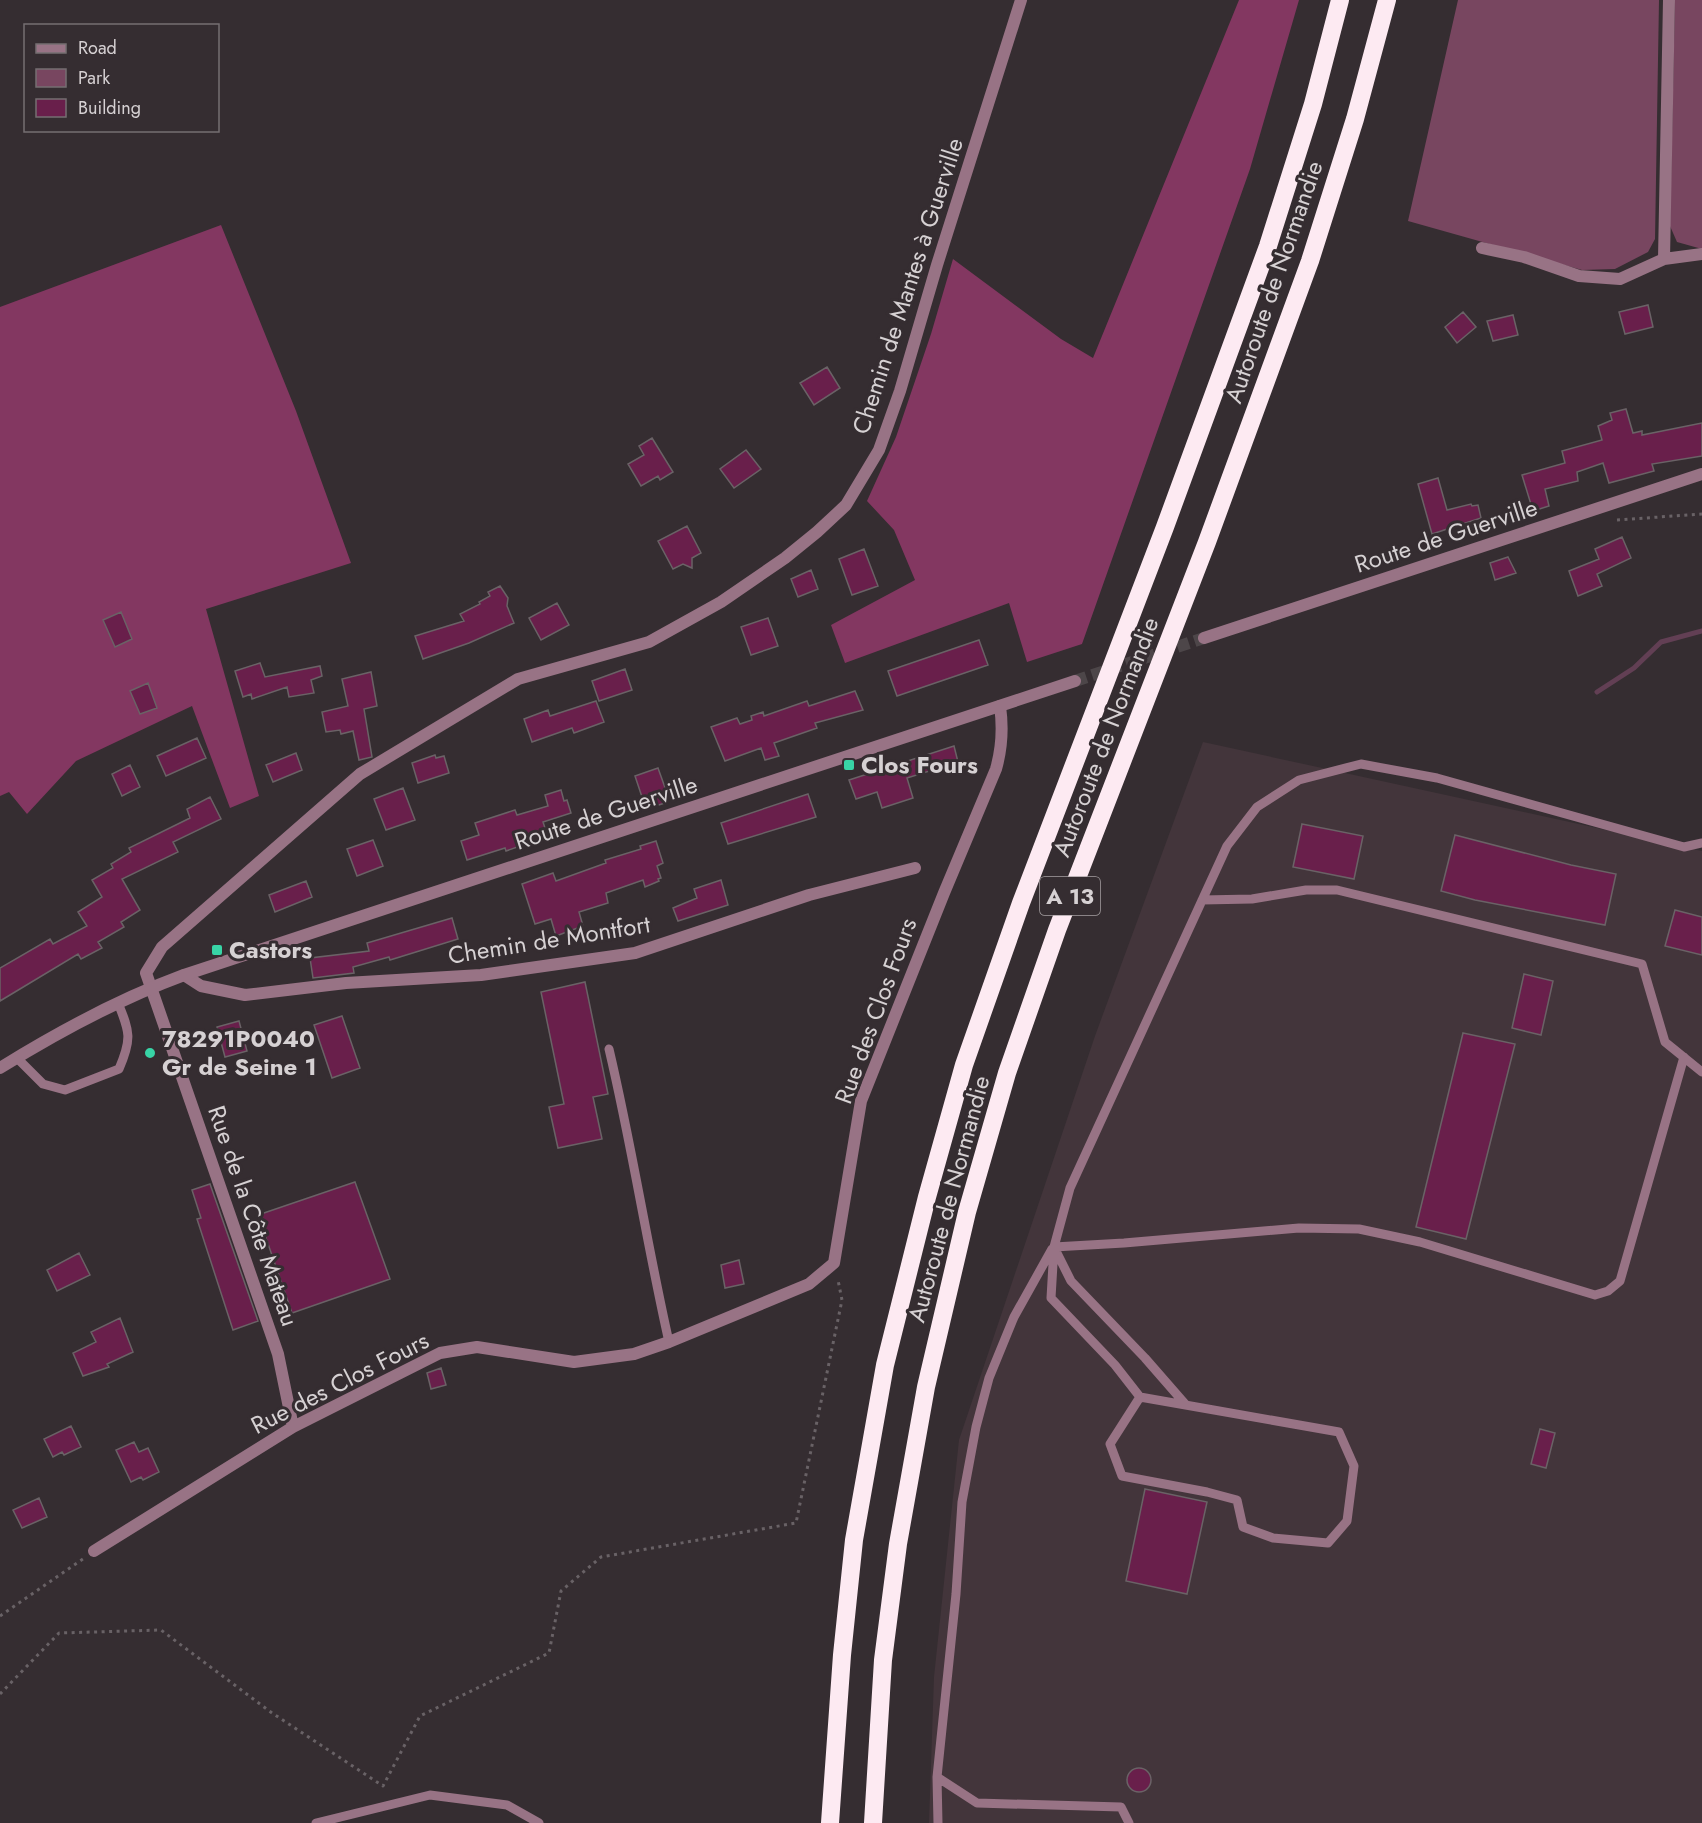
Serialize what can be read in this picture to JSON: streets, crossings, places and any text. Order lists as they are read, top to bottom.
{
  "streets": {
    "highway": ["Autoroute de Normandie", "A 13"],
    "street": [
      "Chemin de Mantes à Guerville",
      "Route de Guerville",
      "Chemin de Montfort",
      "Rue des Clos Fours",
      "Rue de la Côte Mateau"
    ]
  },
  "crossings": [
    ["Chemin de Mantes à Guerville", "Route de Guerville"],
    ["Chemin de Mantes à Guerville", "Rue de la Côte Mateau"],
    ["Route de Guerville", "Chemin de Montfort"],
    ["Route de Guerville", "Rue des Clos Fours"],
    ["Route de Guerville", "Rue de la Côte Mateau"],
    ["Rue des Clos Fours", "Rue de la Côte Mateau"]
  ],
  "places": {
    "transit": ["Clos Fours", "Castors"],
    "other": ["78291P0040 Gr de Seine 1"]
  },
  "legend": ["Road", "Park", "Building"]
}
